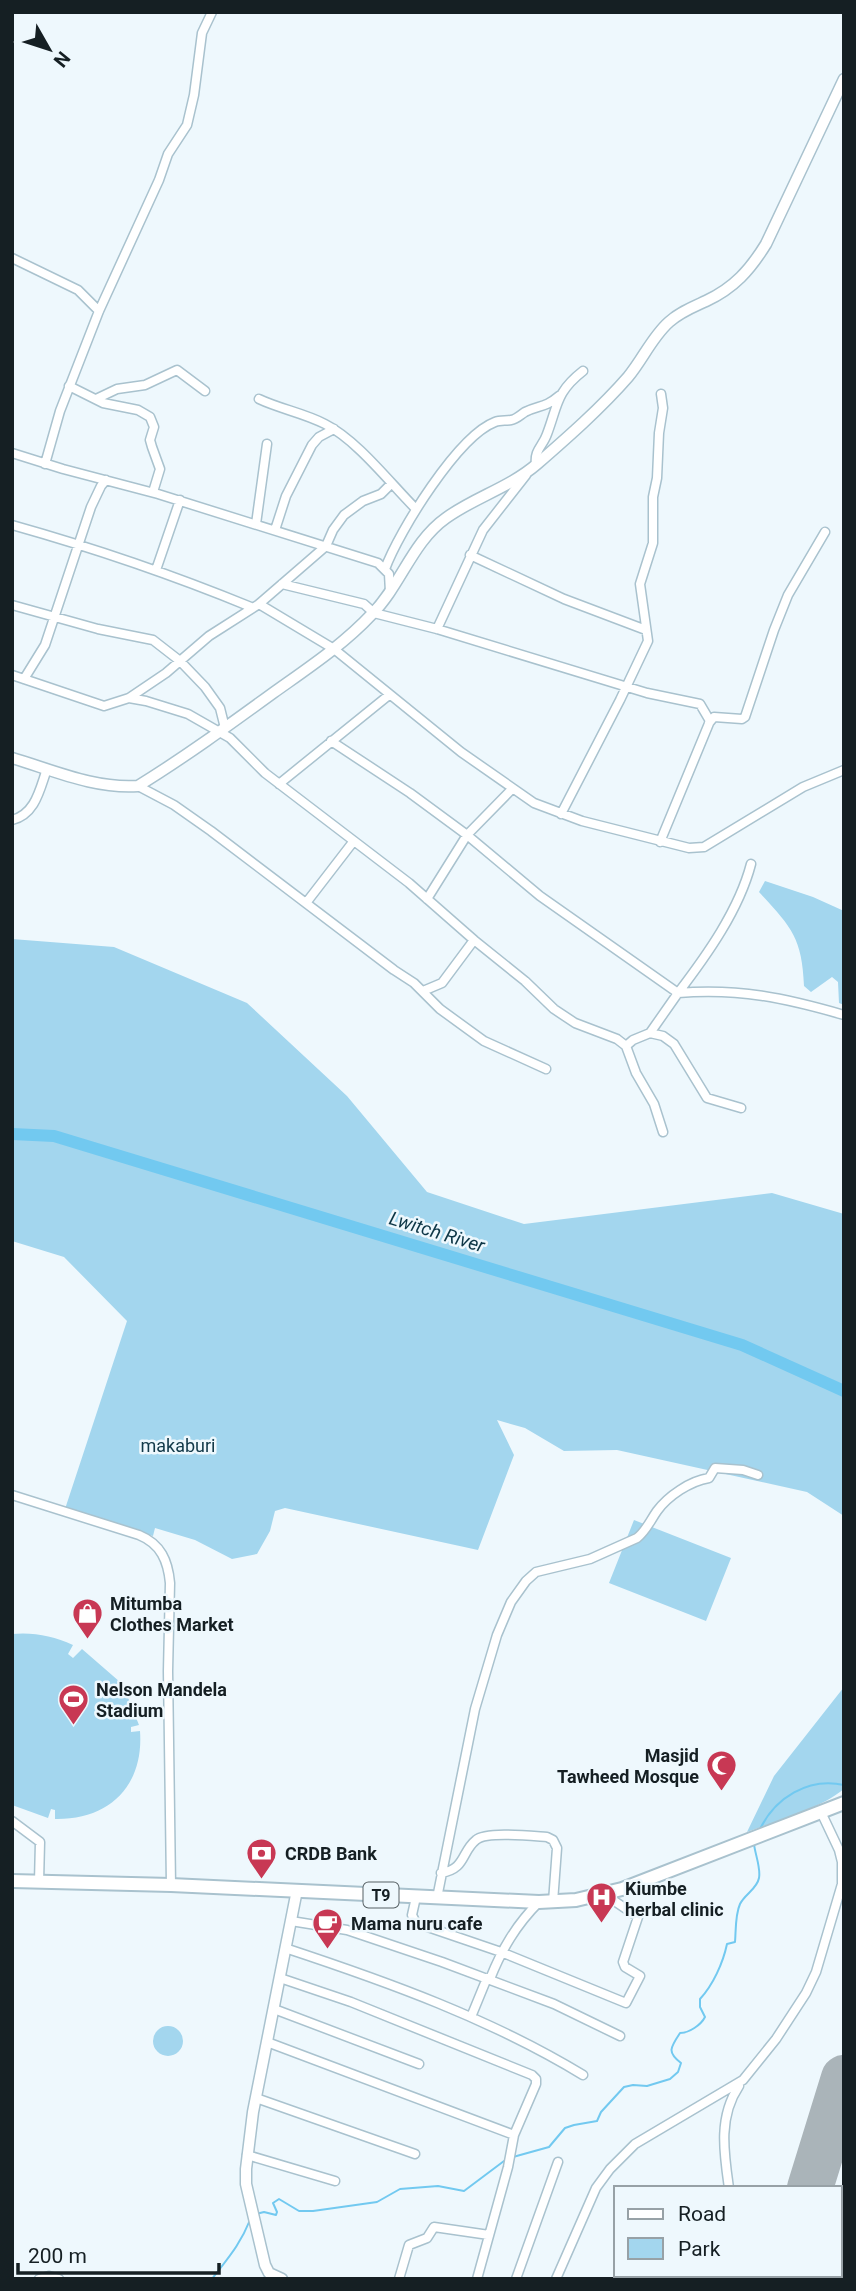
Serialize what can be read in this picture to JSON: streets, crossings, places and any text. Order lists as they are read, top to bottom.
{
  "streets": {
    "highway": ["T9"]
  },
  "water": ["Lwitch River"],
  "parks": ["makaburi"],
  "places": {
    "shop": ["Mitumba Clothes Market"],
    "sports": ["Nelson Mandela Stadium"],
    "mosque": ["Masjid Tawheed Mosque"],
    "bank": ["CRDB Bank"],
    "hospital": ["Kiumbe herbal clinic"],
    "cafe": ["Mama nuru cafe"]
  },
  "legend": ["Road", "Park"],
  "scale_bar": "200 m",
  "north": "bottom right"
}
